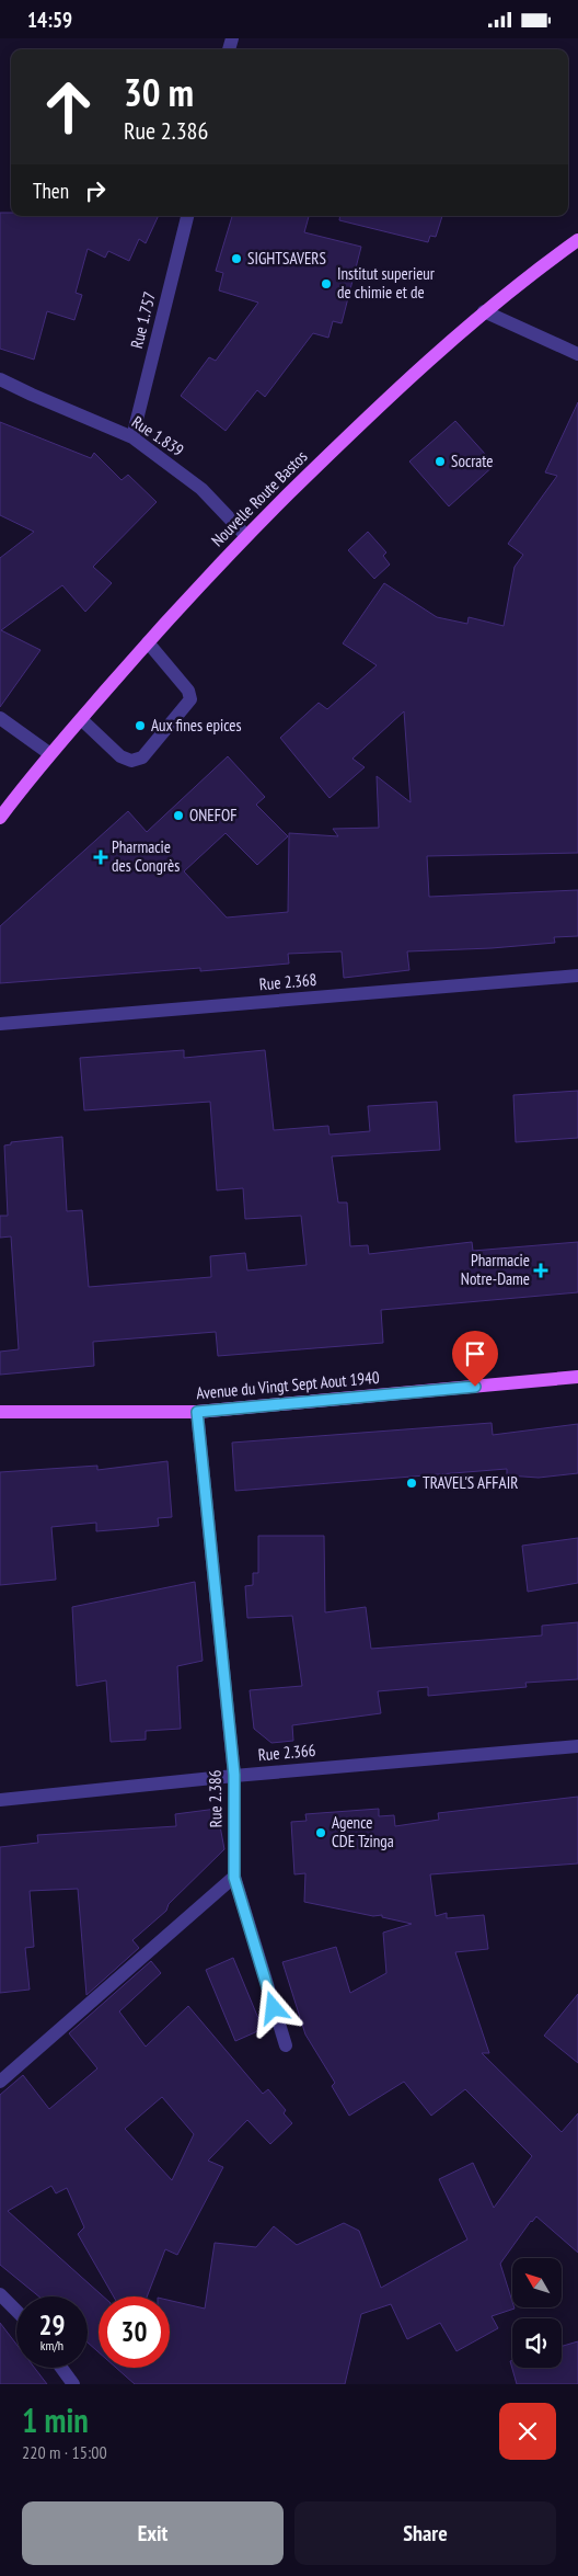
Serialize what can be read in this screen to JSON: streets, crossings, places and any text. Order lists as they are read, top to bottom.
{
  "streets": {
    "main road": ["Nouvelle Route Bastos", "Avenue du Vingt Sept Aout 1940"],
    "street": [
      "Rue 1.757",
      "Rue 1.839",
      "Rue 2.368",
      "Rue 2.366",
      "Rue 2.386"
    ]
  },
  "crossings": [
    ["Rue 1.757", "Rue 1.839"],
    ["Rue 1.839", "Nouvelle Route Bastos"],
    ["Avenue du Vingt Sept Aout 1940", "Rue 2.386"],
    ["Rue 2.366", "Rue 2.386"]
  ],
  "places": {
    "other": [
      "SIGHTSAVERS",
      "Institut superieur de chimie et de",
      "Socrate",
      "Aux fines epices",
      "ONEFOF",
      "TRAVEL'S AFFAIR",
      "Agence CDE Tzinga"
    ],
    "health": ["Pharmacie des Congrès", "Pharmacie Notre-Dame"]
  },
  "north": "top left",
  "page": {
    "status": "14:59",
    "turn": ["30 m", "Rue 2.386"],
    "then": "Then",
    "speed": "29 km/h",
    "limit": "30",
    "heading": ["1 min", "220 m · 15:00"],
    "buttons": ["Exit", "Share"]
  }
}
